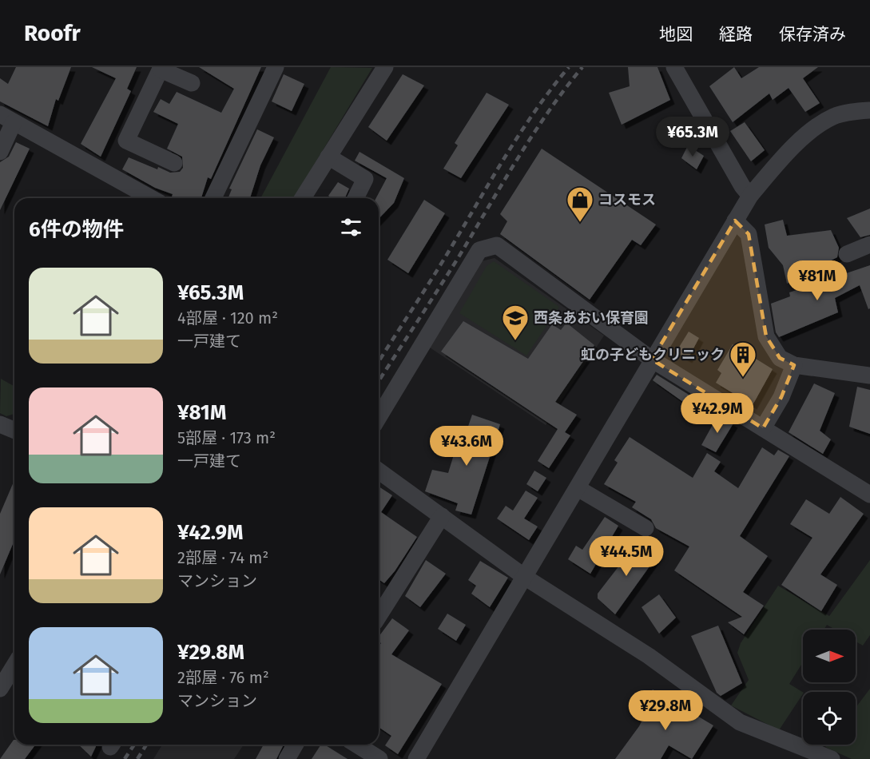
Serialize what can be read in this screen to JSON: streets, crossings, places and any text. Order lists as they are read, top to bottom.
{
  "places": {
    "shop": ["コスモス"],
    "school or university": ["西条あおい保育園"],
    "building": ["虹の子どもクリニック"]
  },
  "north": "right",
  "page": {
    "header": "Roofr",
    "nav": ["地図", "経路", "保存済み"],
    "price": [
      "¥65.3M",
      "¥81M",
      "¥42.9M",
      "¥43.6M",
      "¥44.5M",
      "¥29.8M"
    ],
    "heading": "6件の物件",
    "list": [
      {
        "name": "¥65.3M",
        "note": "4部屋 · 120 m² · 一戸建て"
      },
      {
        "name": "¥81M",
        "note": "5部屋 · 173 m² · 一戸建て"
      },
      {
        "name": "¥42.9M",
        "note": "2部屋 · 74 m² · マンション"
      },
      {
        "name": "¥29.8M",
        "note": "2部屋 · 76 m² · マンション"
      }
    ]
  }
}
